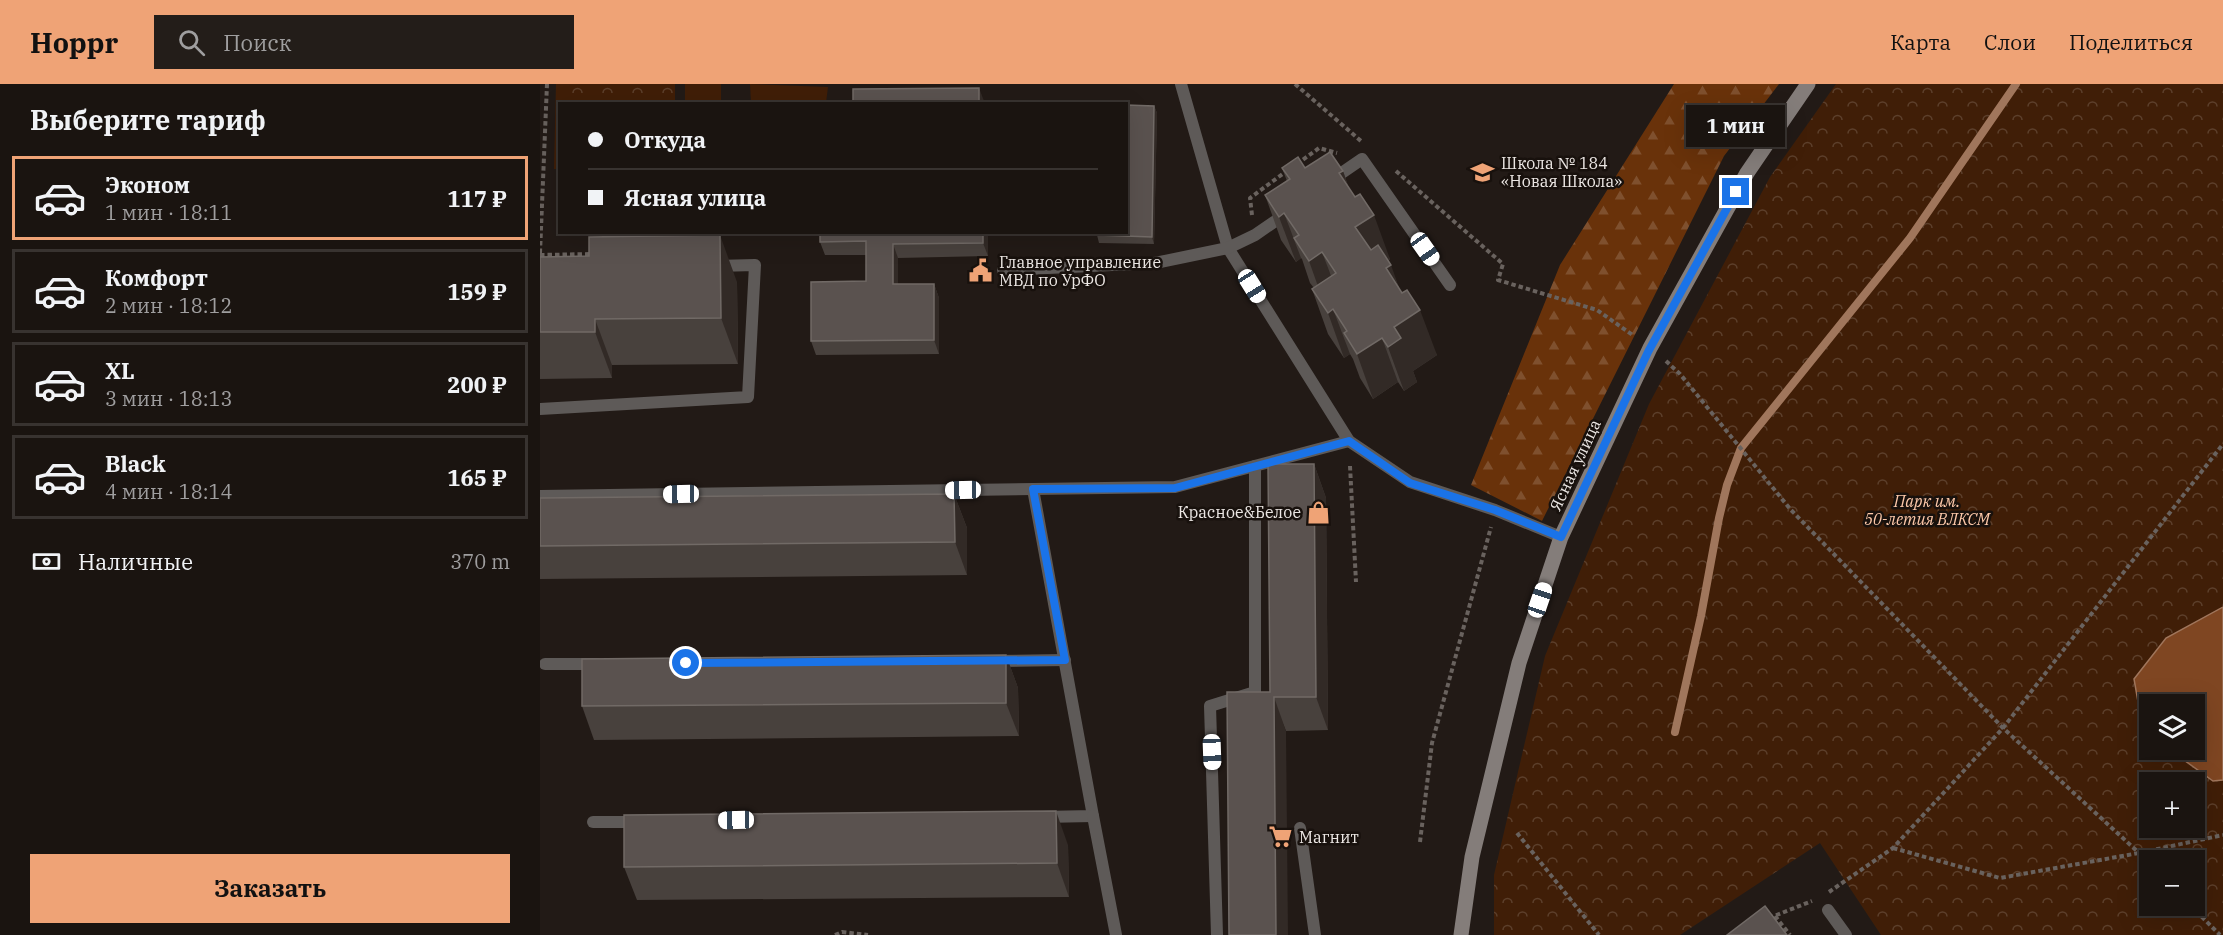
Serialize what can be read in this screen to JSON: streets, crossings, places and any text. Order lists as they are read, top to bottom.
{
  "streets": {
    "street": ["Ясная улица"]
  },
  "parks": ["Парк им. 50-летия ВЛКСМ"],
  "places": {
    "school or university": ["Школа № 184 «Новая Школа»"],
    "public building": ["Главное управление МВД по УрФО"],
    "shop": ["Красное&Белое"],
    "supermarket": ["Магнит"]
  },
  "page": {
    "header": "Hoppr",
    "search": "Поиск",
    "nav": ["Карта", "Слои", "Поделиться"],
    "heading": "Выберите тариф",
    "banner": ["Откуда", "Ясная улица"],
    "bubble": "1 мин",
    "list": [
      {
        "name": "Эконом",
        "note": "1 мин · 18:11",
        "value": "117 ₽"
      },
      {
        "name": "Комфорт",
        "note": "2 мин · 18:12",
        "value": "159 ₽"
      },
      {
        "name": "XL",
        "note": "3 мин · 18:13",
        "value": "200 ₽"
      },
      {
        "name": "Black",
        "note": "4 мин · 18:14",
        "value": "165 ₽"
      }
    ],
    "pay": ["Наличные", "370 m"],
    "map_buttons": ["+", "−"],
    "buttons": "Заказать"
  }
}
